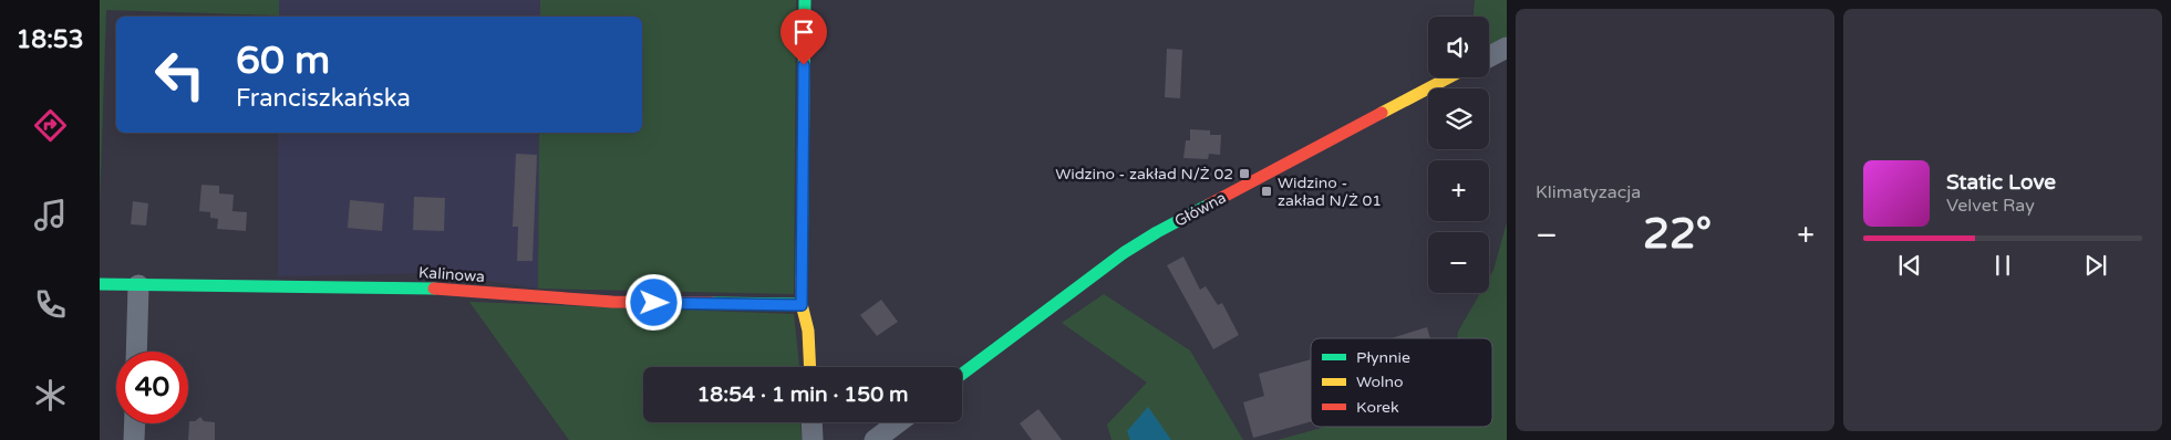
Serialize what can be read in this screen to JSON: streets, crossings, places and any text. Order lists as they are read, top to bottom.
{
  "streets": {
    "street": ["Główna", "Kalinowa"]
  },
  "places": {
    "transit": ["Widzino - zakład N/Ż 02", "Widzino - zakład N/Ż 01"]
  },
  "legend": ["Płynnie", "Wolno", "Korek"],
  "page": {
    "tabs": "18:53",
    "tile": "Klimatyzacja",
    "map_buttons": ["+", "−"],
    "turn": ["60 m", "Franciszkańska"],
    "song": ["Static Love", "Velvet Ray"],
    "heat": ["−", "22°", "+"],
    "limit": "40",
    "trip": "18:54 · 1 min · 150 m"
  }
}
